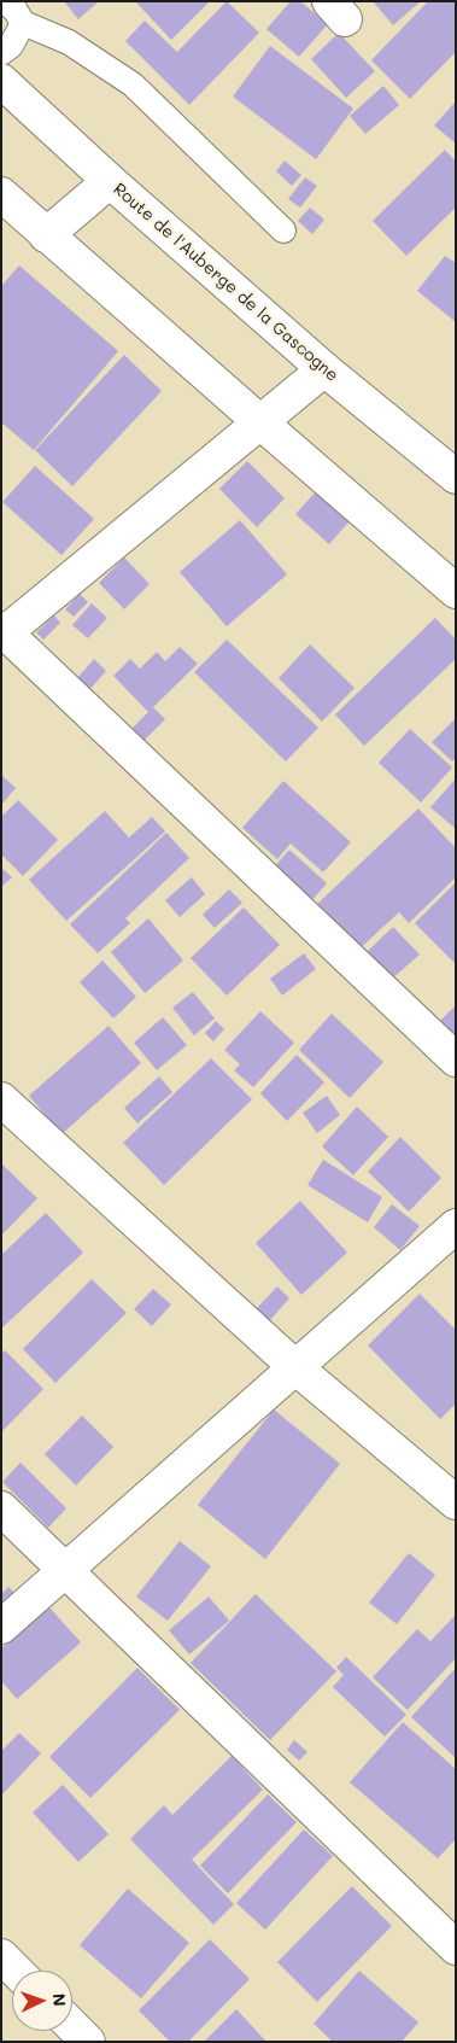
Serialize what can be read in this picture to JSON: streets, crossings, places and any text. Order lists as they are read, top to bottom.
{
  "streets": {
    "street": ["Route de l'Auberge de la Gascogne"]
  },
  "north": "right"
}
